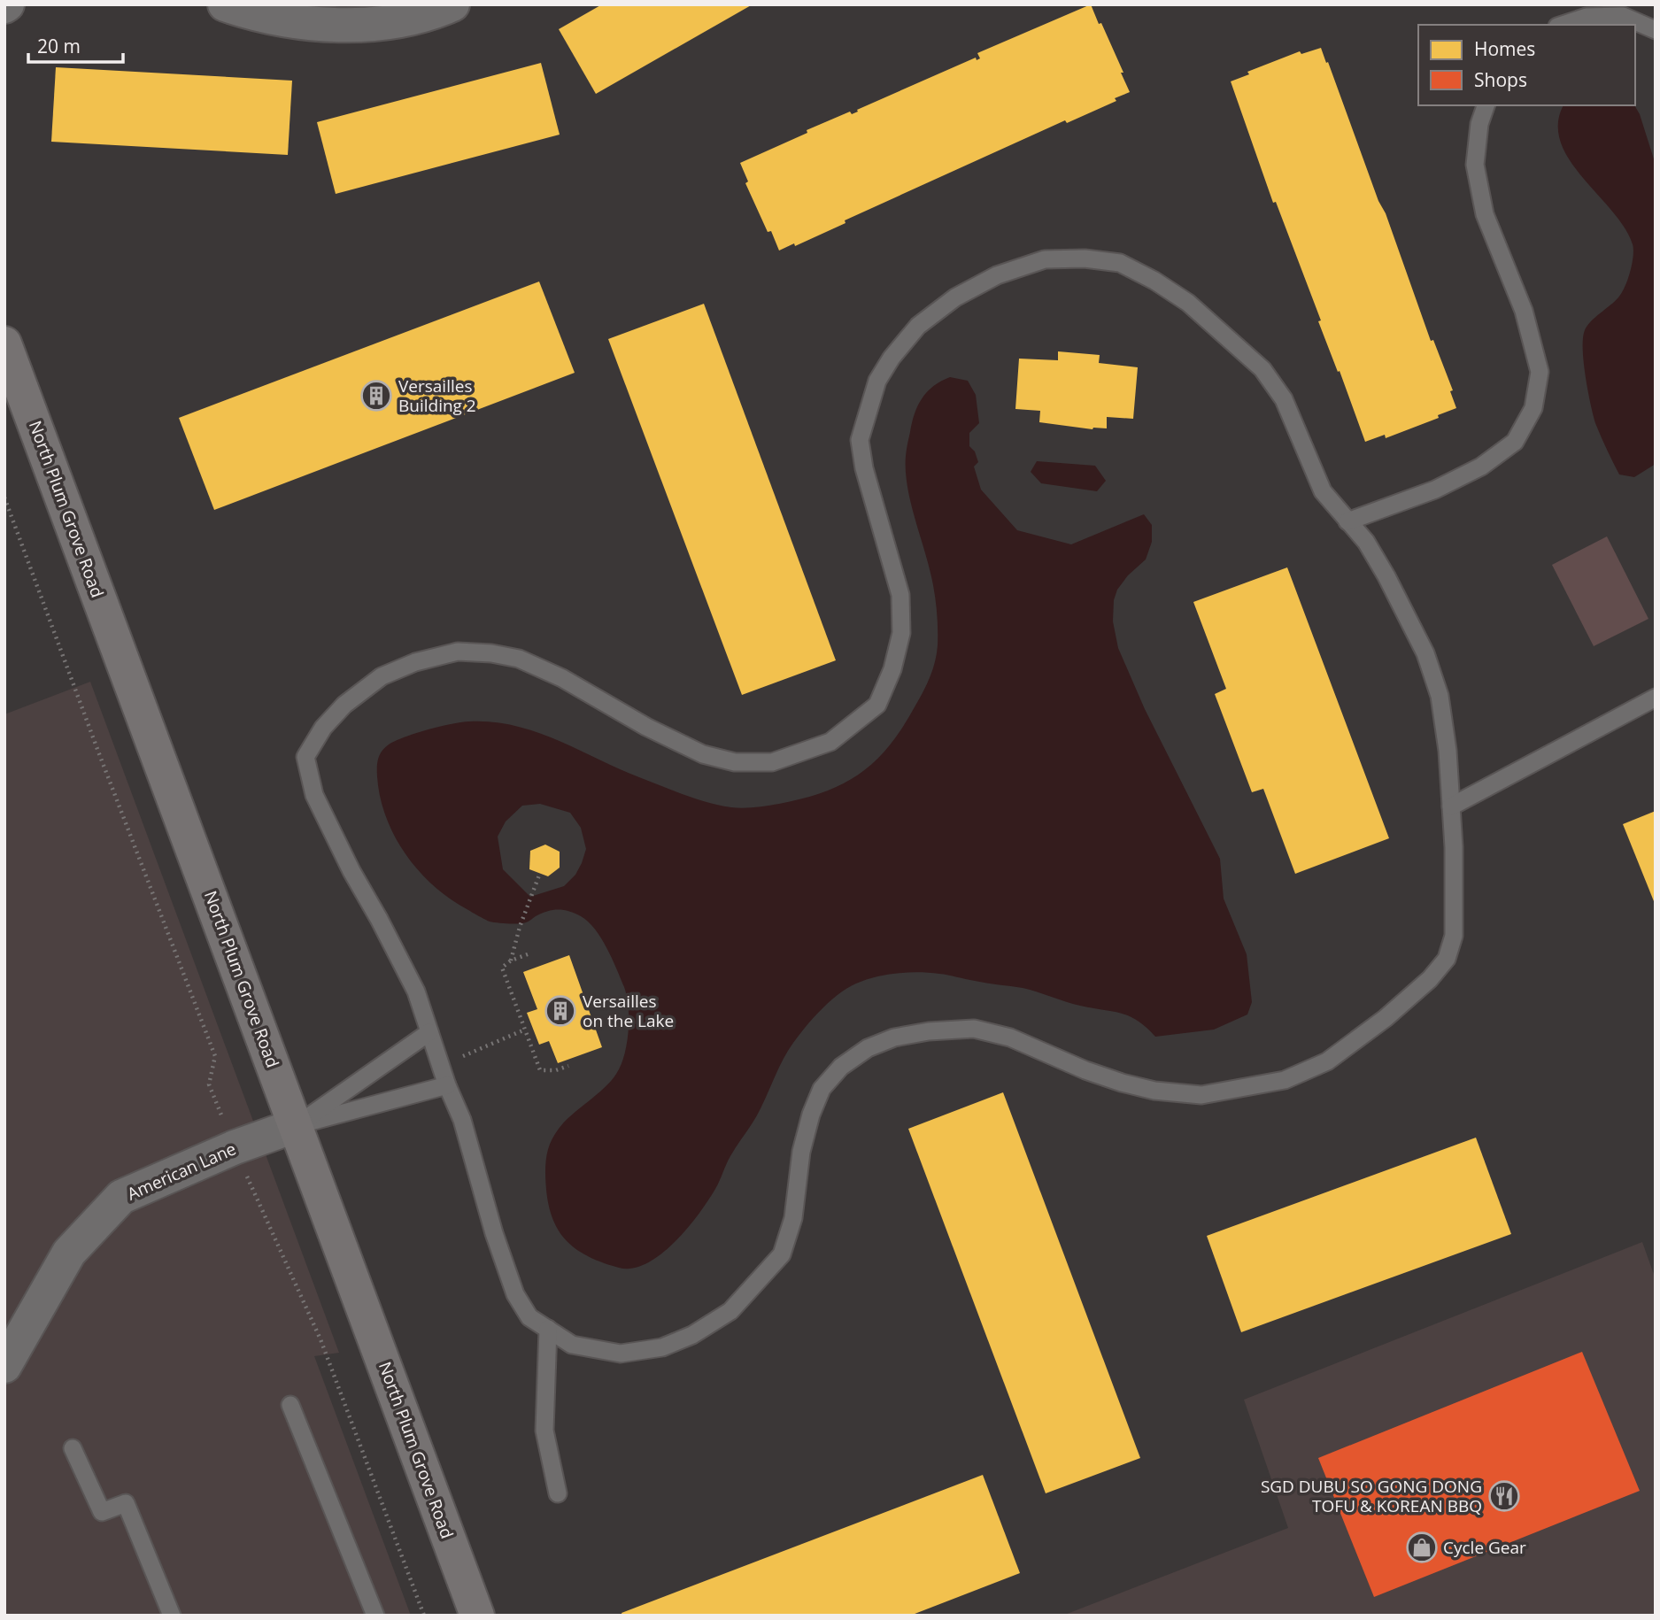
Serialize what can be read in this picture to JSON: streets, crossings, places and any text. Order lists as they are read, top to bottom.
{
  "streets": {
    "street": ["North Plum Grove Road", "American Lane"]
  },
  "crossings": [
    ["North Plum Grove Road", "American Lane"]
  ],
  "places": {
    "building": ["Versailles Building 2", "Versailles on the Lake"],
    "restaurant": ["SGD DUBU SO GONG DONG TOFU & KOREAN BBQ"],
    "shop": ["Cycle Gear"]
  },
  "legend": ["Homes", "Shops"],
  "scale_bar": "20 m"
}
